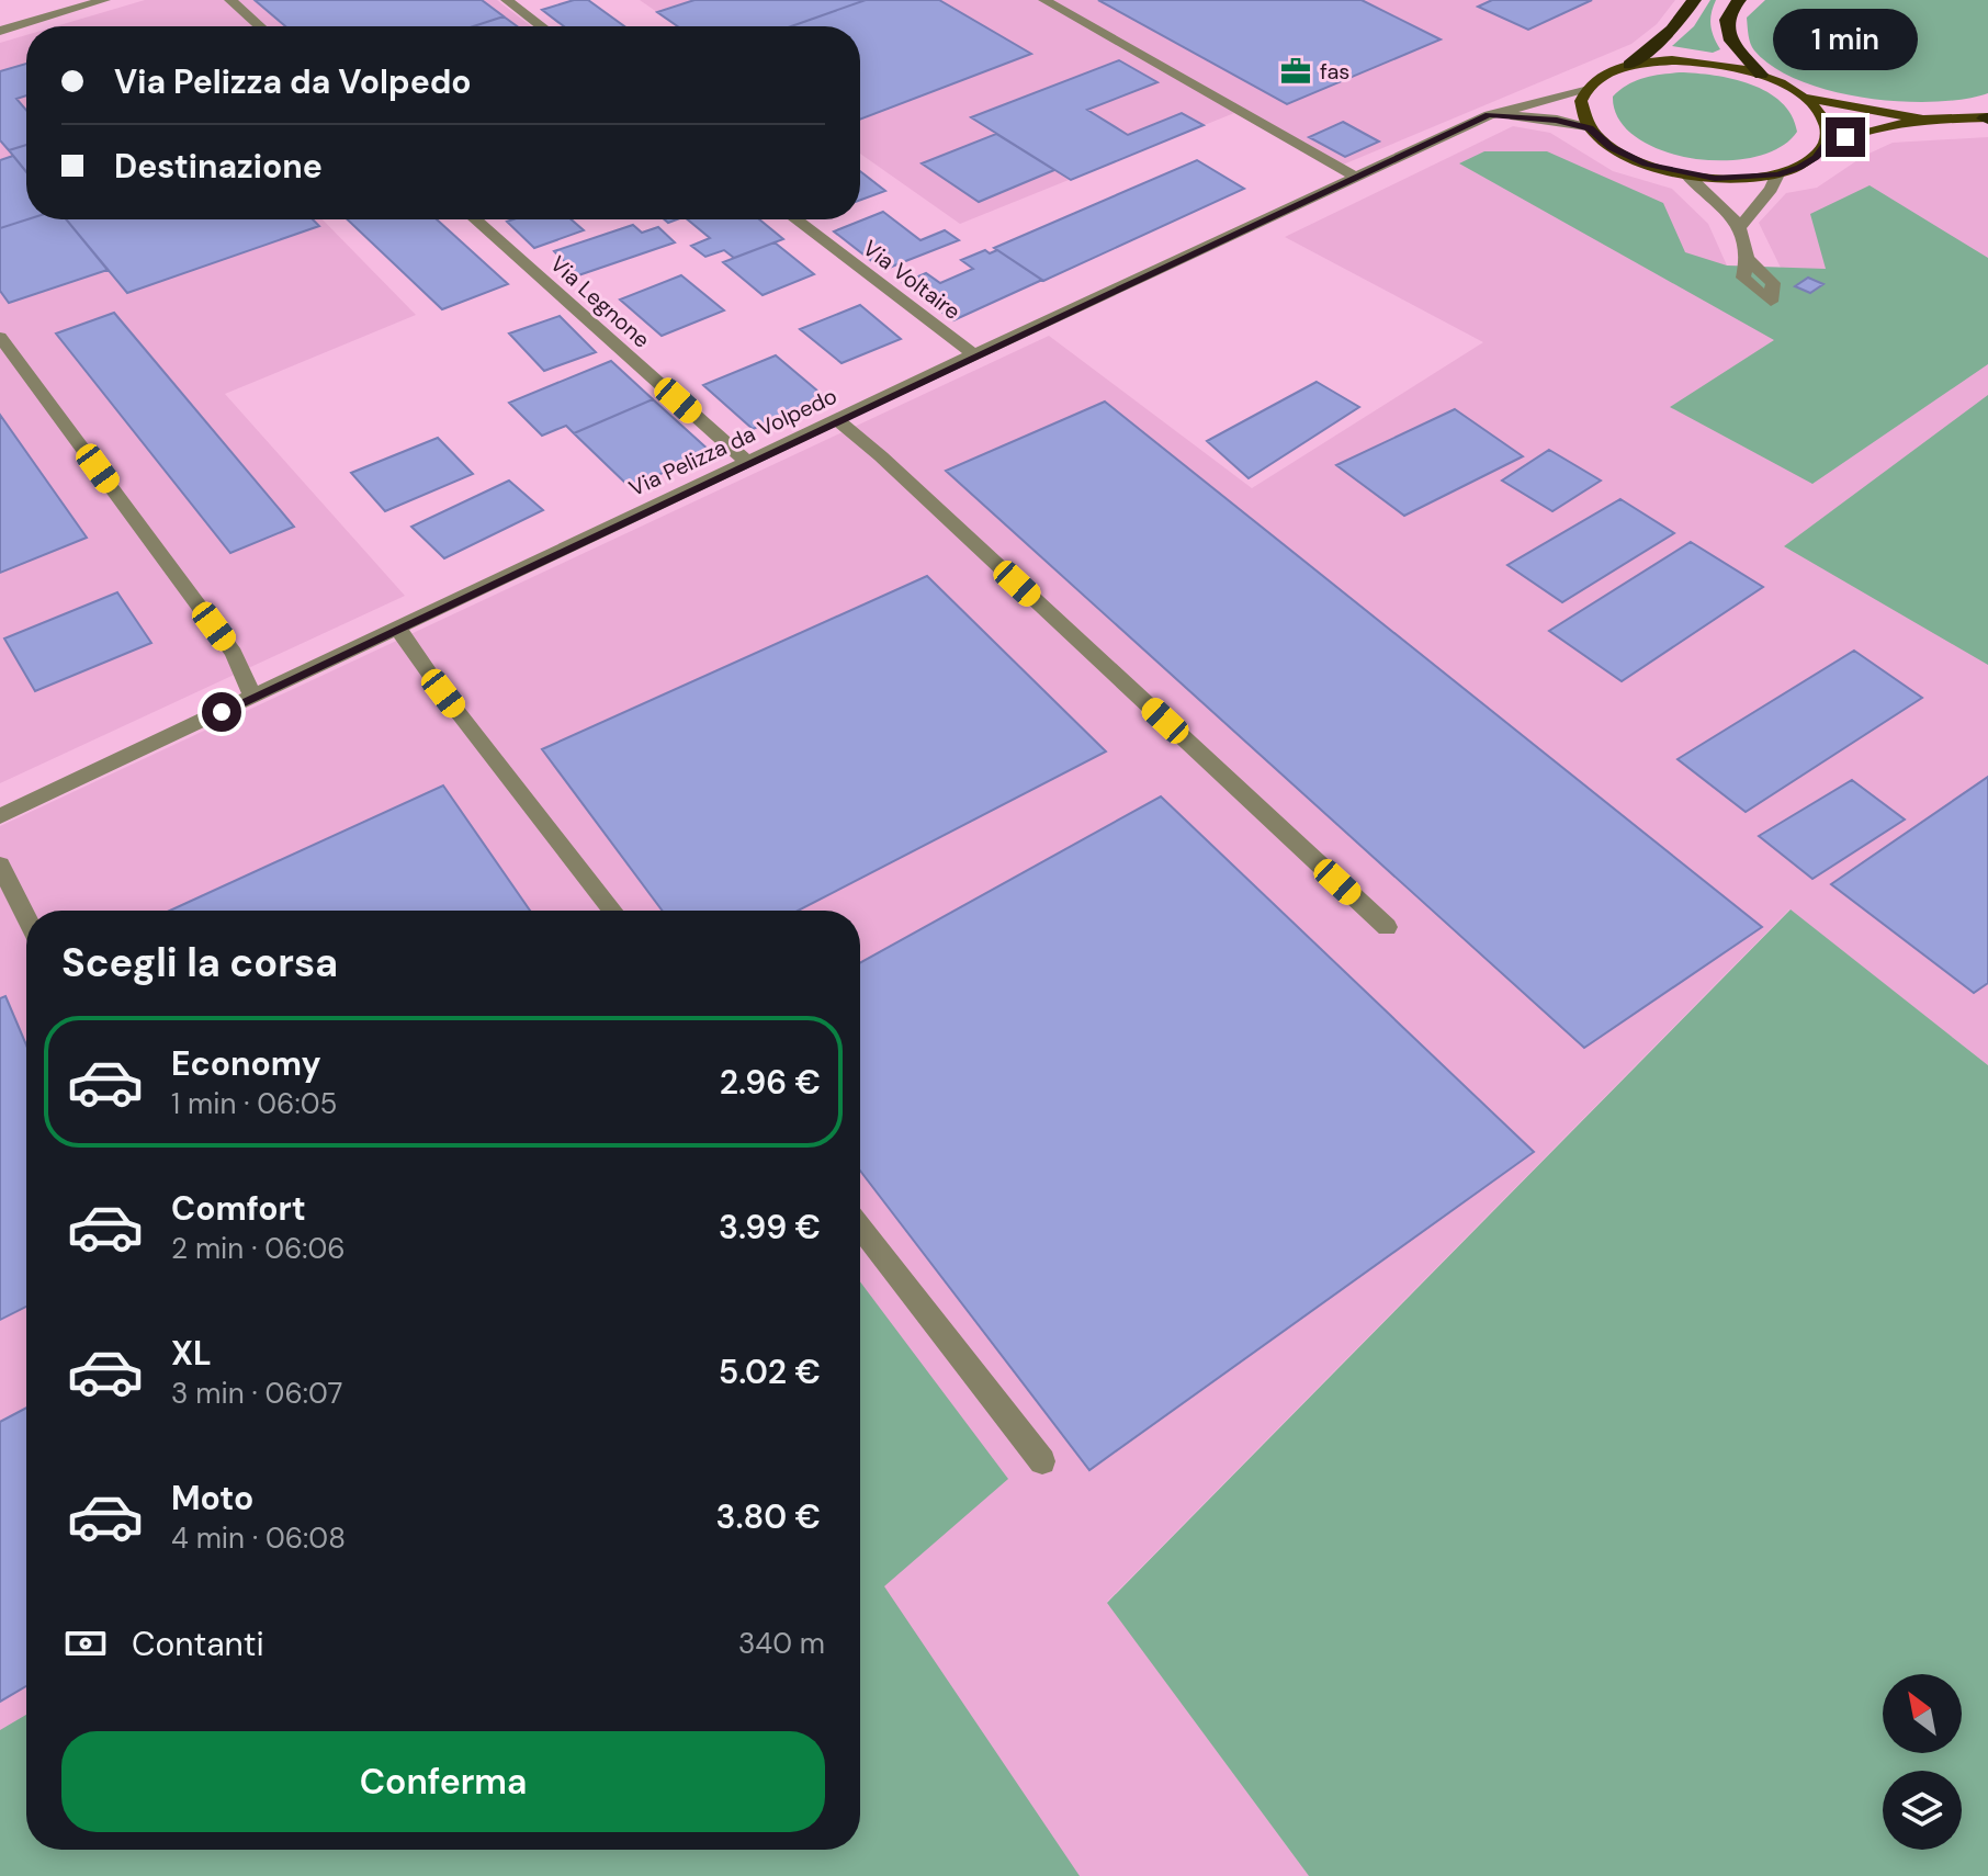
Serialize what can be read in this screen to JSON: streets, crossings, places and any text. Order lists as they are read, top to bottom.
{
  "streets": {
    "street": ["Via Voltaire", "Via Legnone", "Via Pelizza da Volpedo"]
  },
  "crossings": [
    ["Via Voltaire", "Via Pelizza da Volpedo"],
    ["Via Legnone", "Via Pelizza da Volpedo"]
  ],
  "places": {
    "office": ["fas"]
  },
  "north": "top left",
  "page": {
    "bubble": "1 min",
    "banner": ["Via Pelizza da Volpedo", "Destinazione"],
    "heading": "Scegli la corsa",
    "list": [
      {
        "name": "Economy",
        "note": "1 min · 06:05",
        "value": "2.96 €"
      },
      {
        "name": "Comfort",
        "note": "2 min · 06:06",
        "value": "3.99 €"
      },
      {
        "name": "XL",
        "note": "3 min · 06:07",
        "value": "5.02 €"
      },
      {
        "name": "Moto",
        "note": "4 min · 06:08",
        "value": "3.80 €"
      }
    ],
    "pay": ["Contanti", "340 m"],
    "buttons": "Conferma"
  }
}
